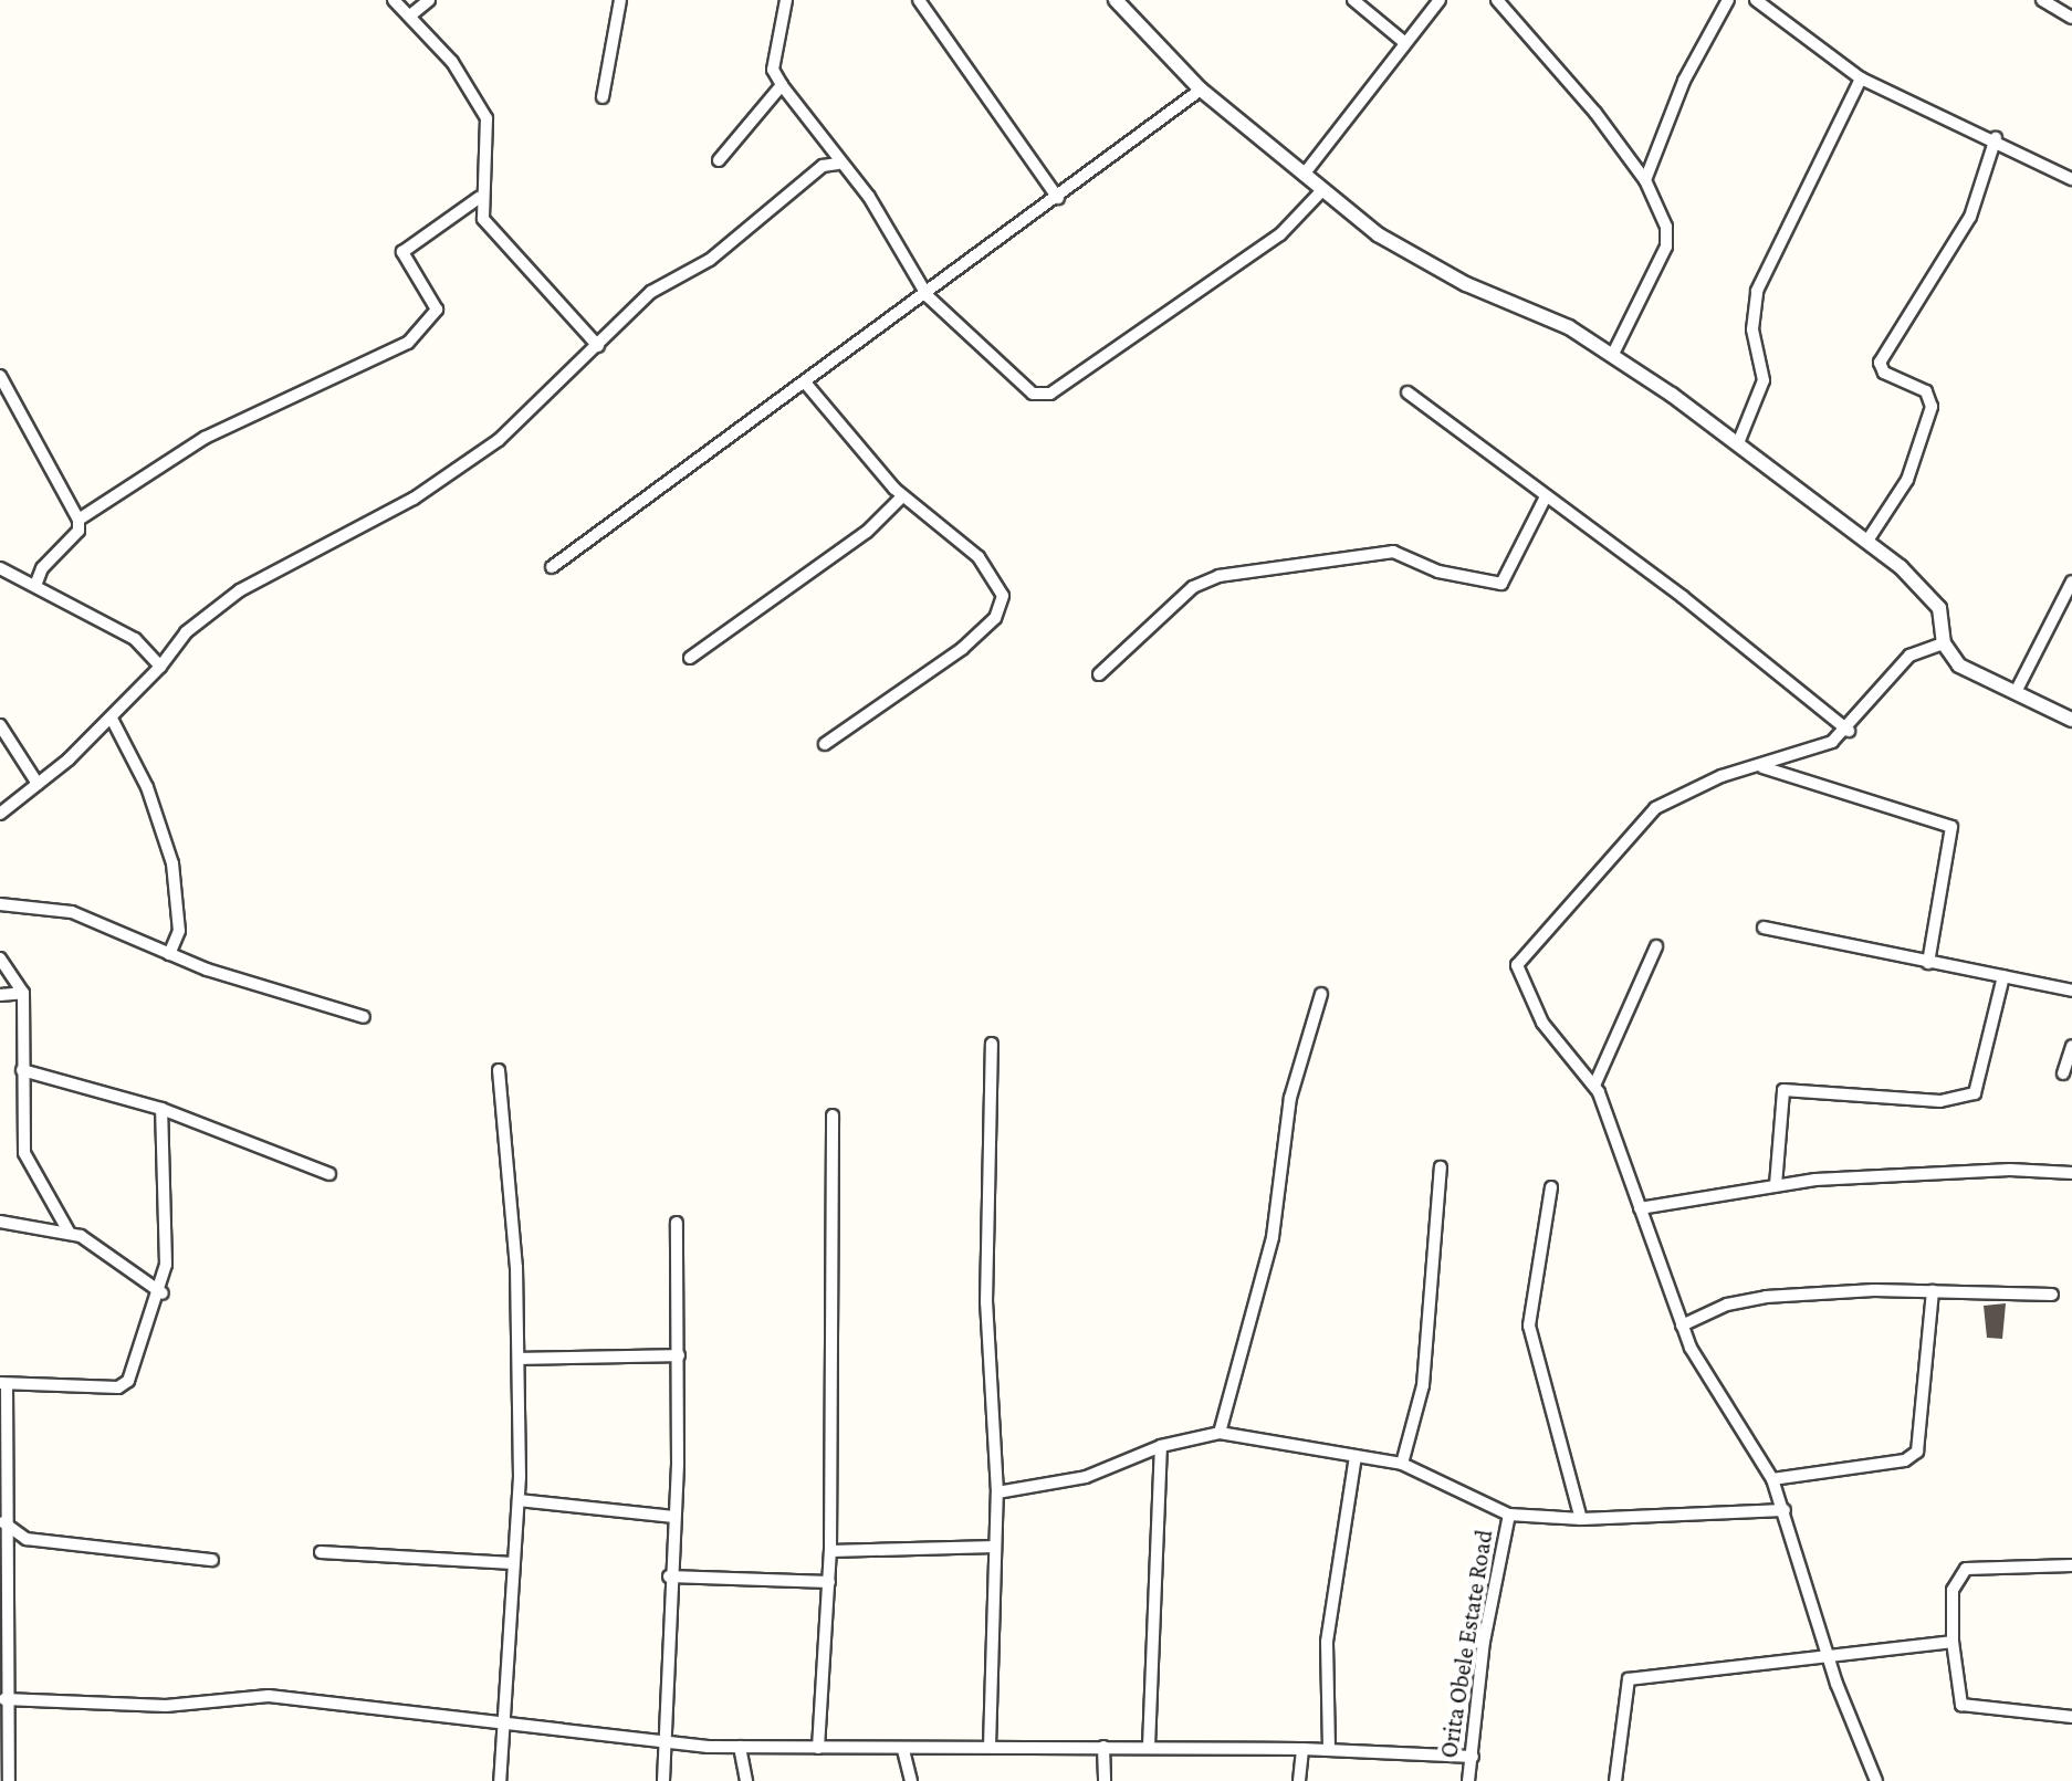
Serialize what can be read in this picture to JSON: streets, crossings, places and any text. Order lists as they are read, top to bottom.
{
  "streets": {
    "street": ["Orita Obele Estate Road"]
  }
}
